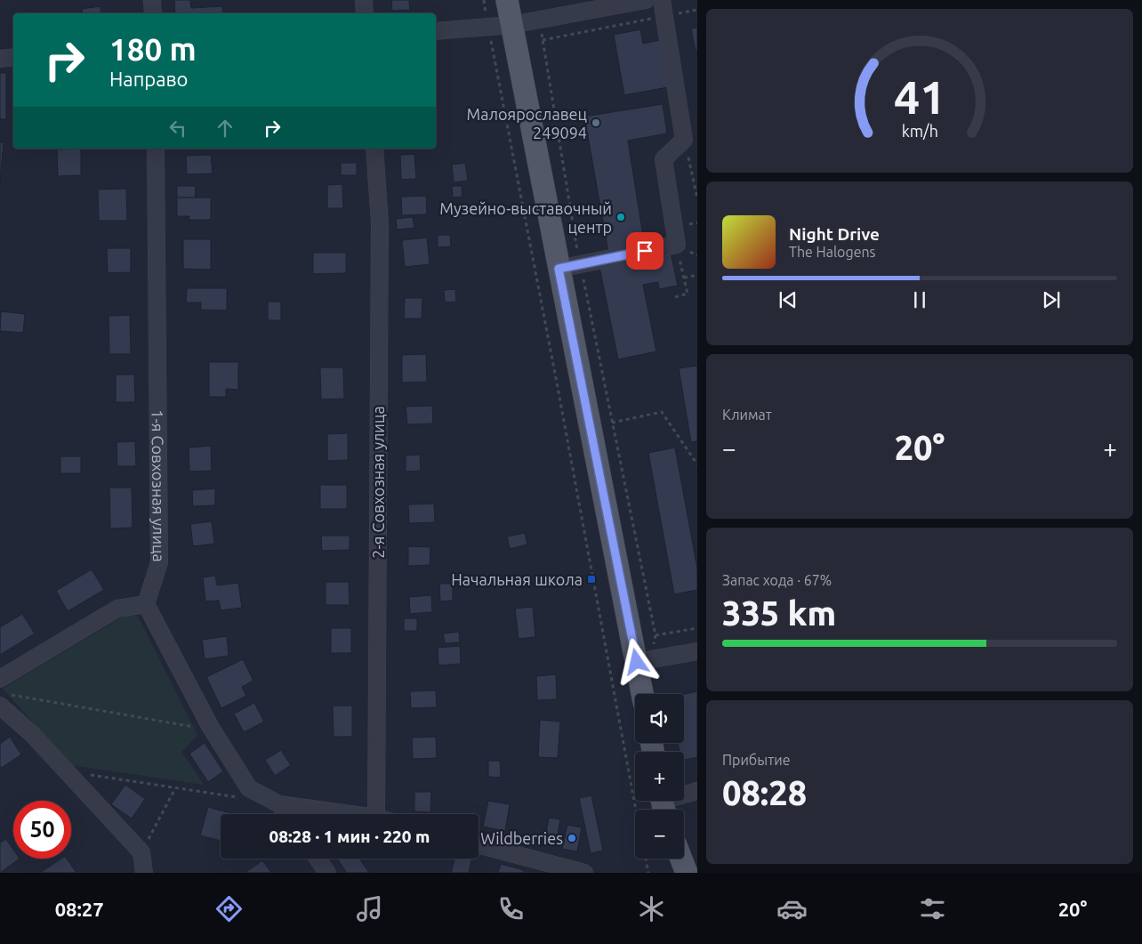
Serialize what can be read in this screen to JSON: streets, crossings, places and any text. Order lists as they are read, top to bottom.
{
  "streets": {
    "street": ["2-я Совхозная улица", "1-я Совхозная улица"]
  },
  "places": {
    "other": ["Малоярославец 249094", "Музейно-выставочный центр", "Wildberries"],
    "transit": ["Начальная школа"]
  },
  "page": {
    "turn": ["180 m", "Направо"],
    "song": ["Night Drive", "The Halogens"],
    "tile": [
      "Климат",
      ["Запас хода · 67%", "335 km"],
      ["Прибытие", "08:28"]
    ],
    "heat": ["−", "20°", "+"],
    "map_buttons": ["+", "−"],
    "limit": "50",
    "trip": "08:28 · 1 мин · 220 m",
    "tabs": ["08:27", "20°"],
    "gauge": ["41", "km/h"]
  }
}
